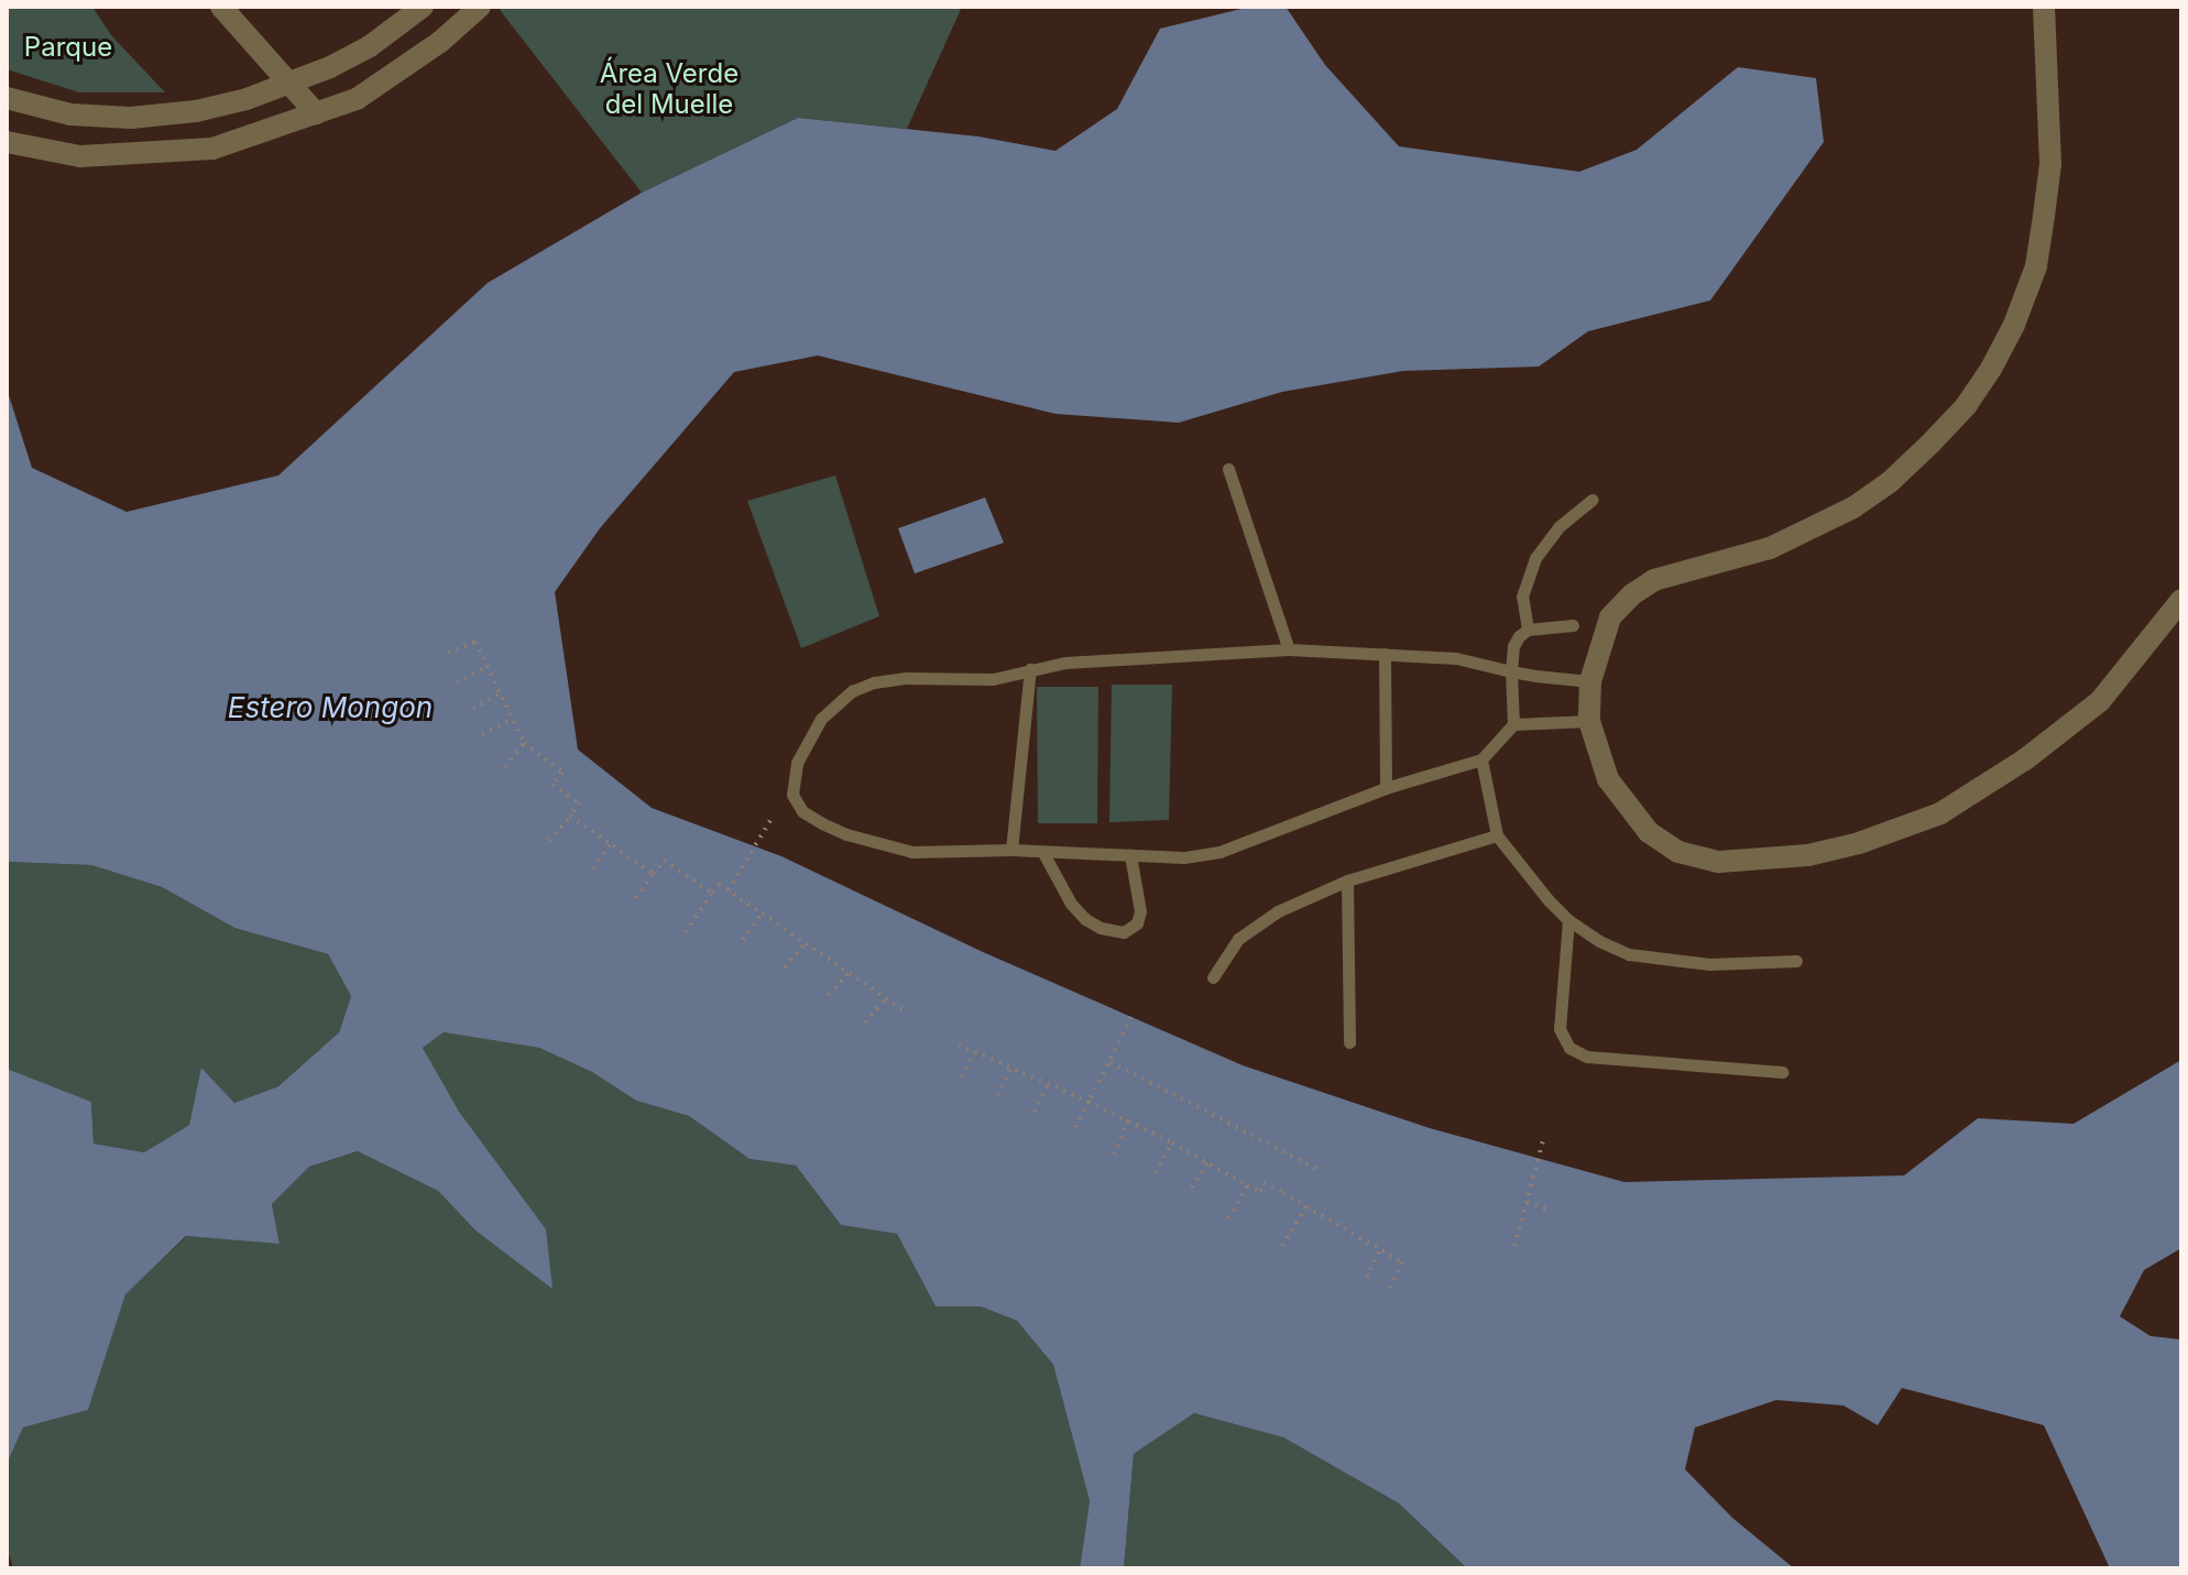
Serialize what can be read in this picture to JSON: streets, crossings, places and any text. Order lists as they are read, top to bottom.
{
  "water": ["Estero Mongon"],
  "parks": ["Parque", "Área Verde del Muelle"]
}
